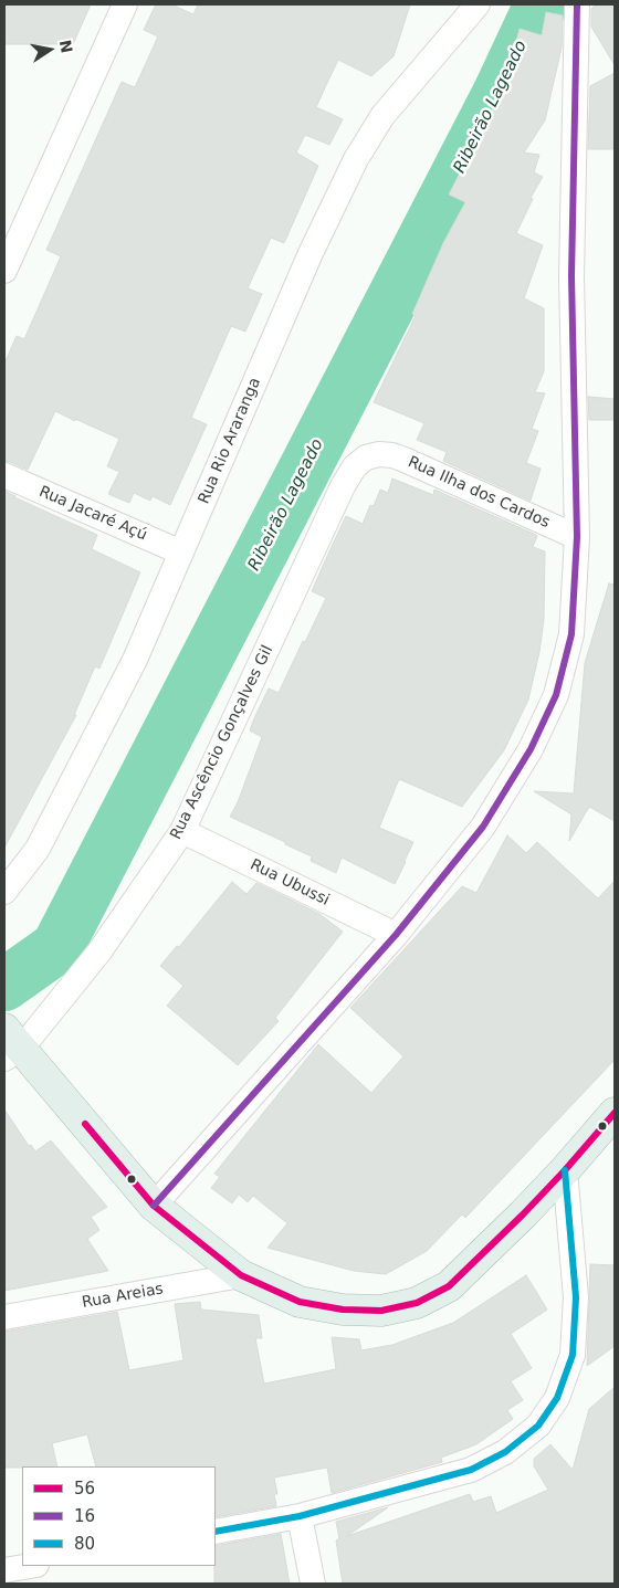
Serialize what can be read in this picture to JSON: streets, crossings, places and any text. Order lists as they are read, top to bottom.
{
  "streets": {
    "street": [
      "Rua Rio Araranga",
      "Rua Ilha dos Cardos",
      "Rua Jacaré Açú",
      "Rua Ascêncio Gonçalves Gil",
      "Rua Ubussi",
      "Rua Areias"
    ]
  },
  "crossings": [
    ["Rua Rio Araranga", "Rua Jacaré Açú"],
    ["Rua Ilha dos Cardos", "Rua Ascêncio Gonçalves Gil"],
    ["Rua Ascêncio Gonçalves Gil", "Rua Ubussi"]
  ],
  "water": ["Ribeirão Lageado"],
  "lines": ["transit line 16", "transit line 56", "transit line 80"],
  "legend": ["56", "16", "80"],
  "north": "right"
}
